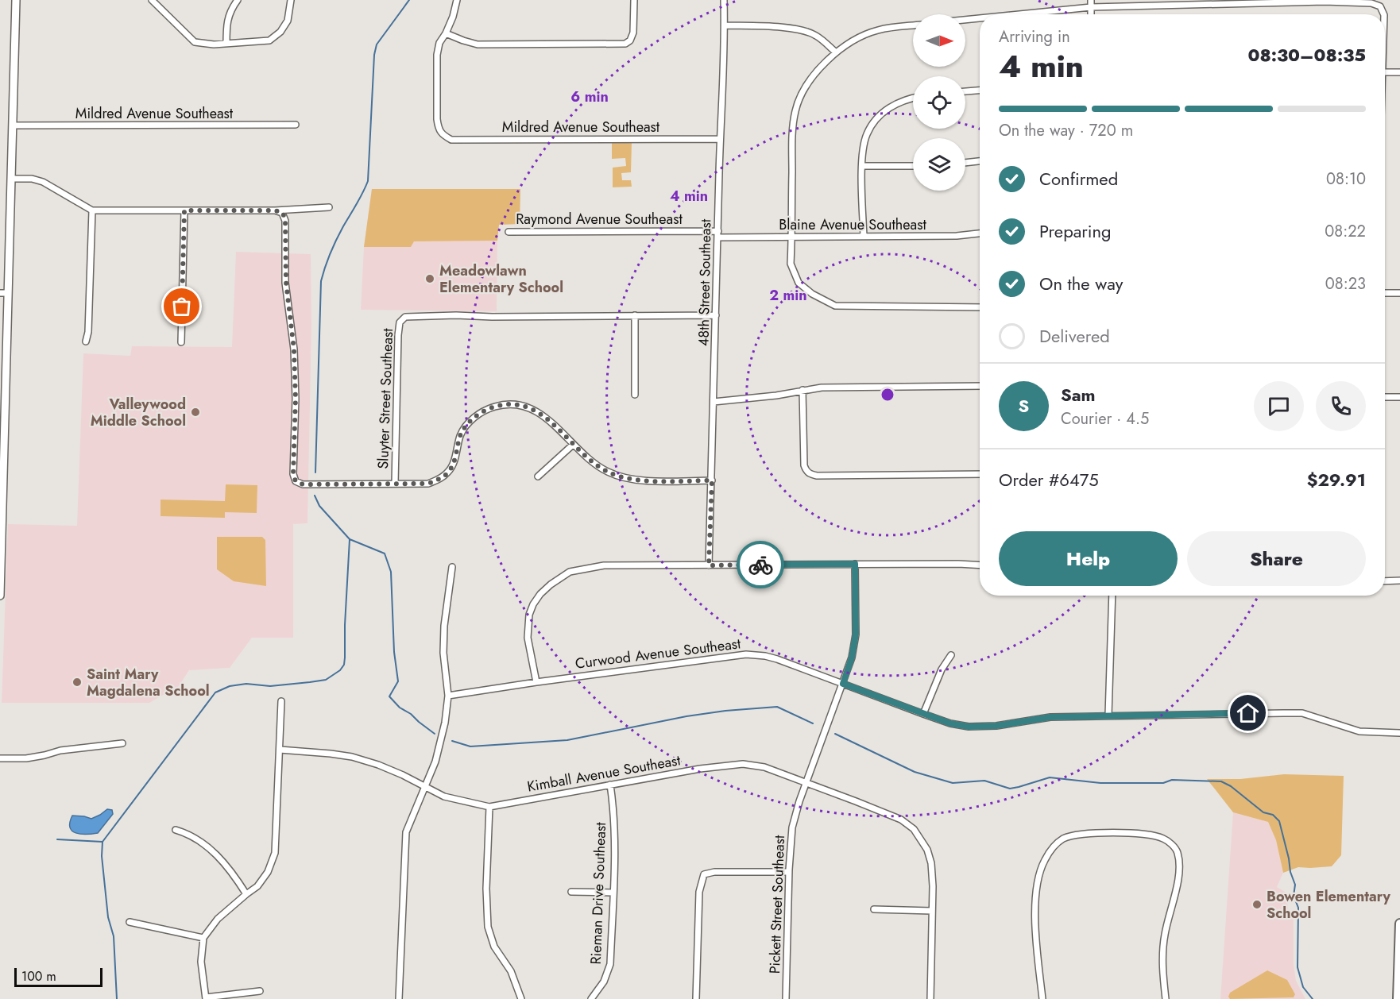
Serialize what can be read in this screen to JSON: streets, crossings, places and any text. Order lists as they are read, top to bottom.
{
  "streets": {
    "street": [
      "Mildred Avenue Southeast",
      "Raymond Avenue Southeast",
      "Blaine Avenue Southeast",
      "48th Street Southeast",
      "Sluyter Street Southeast",
      "Curwood Avenue Southeast",
      "Kimball Avenue Southeast",
      "Rieman Drive Southeast",
      "Pickett Street Southeast"
    ]
  },
  "crossings": [
    ["Mildred Avenue Southeast", "48th Street Southeast"],
    ["Raymond Avenue Southeast", "Blaine Avenue Southeast"],
    ["Raymond Avenue Southeast", "48th Street Southeast"],
    ["Blaine Avenue Southeast", "48th Street Southeast"],
    ["Curwood Avenue Southeast", "Pickett Street Southeast"],
    ["Kimball Avenue Southeast", "Rieman Drive Southeast"],
    ["Kimball Avenue Southeast", "Pickett Street Southeast"]
  ],
  "places": [
    "Meadowlawn Elementary School",
    "Valleywood Middle School",
    "Saint Mary Magdalena School",
    "Bowen Elementary School"
  ],
  "scale_bar": "100 m",
  "north": "right",
  "page": {
    "heading": ["4 min", "Arriving in", "08:30–08:35"],
    "panel": [
      "Sam",
      "Courier · 4.5",
      "Order #6475",
      "$29.91"
    ],
    "bar": "On the way · 720 m",
    "list": [
      ["Confirmed", "08:10"],
      ["Preparing", "08:22"],
      ["On the way", "08:23"],
      "Delivered"
    ],
    "round": "S",
    "buttons": ["Help", "Share"],
    "scale": "100 m"
  },
  "rings": ["6 min", "4 min", "2 min"]
}
